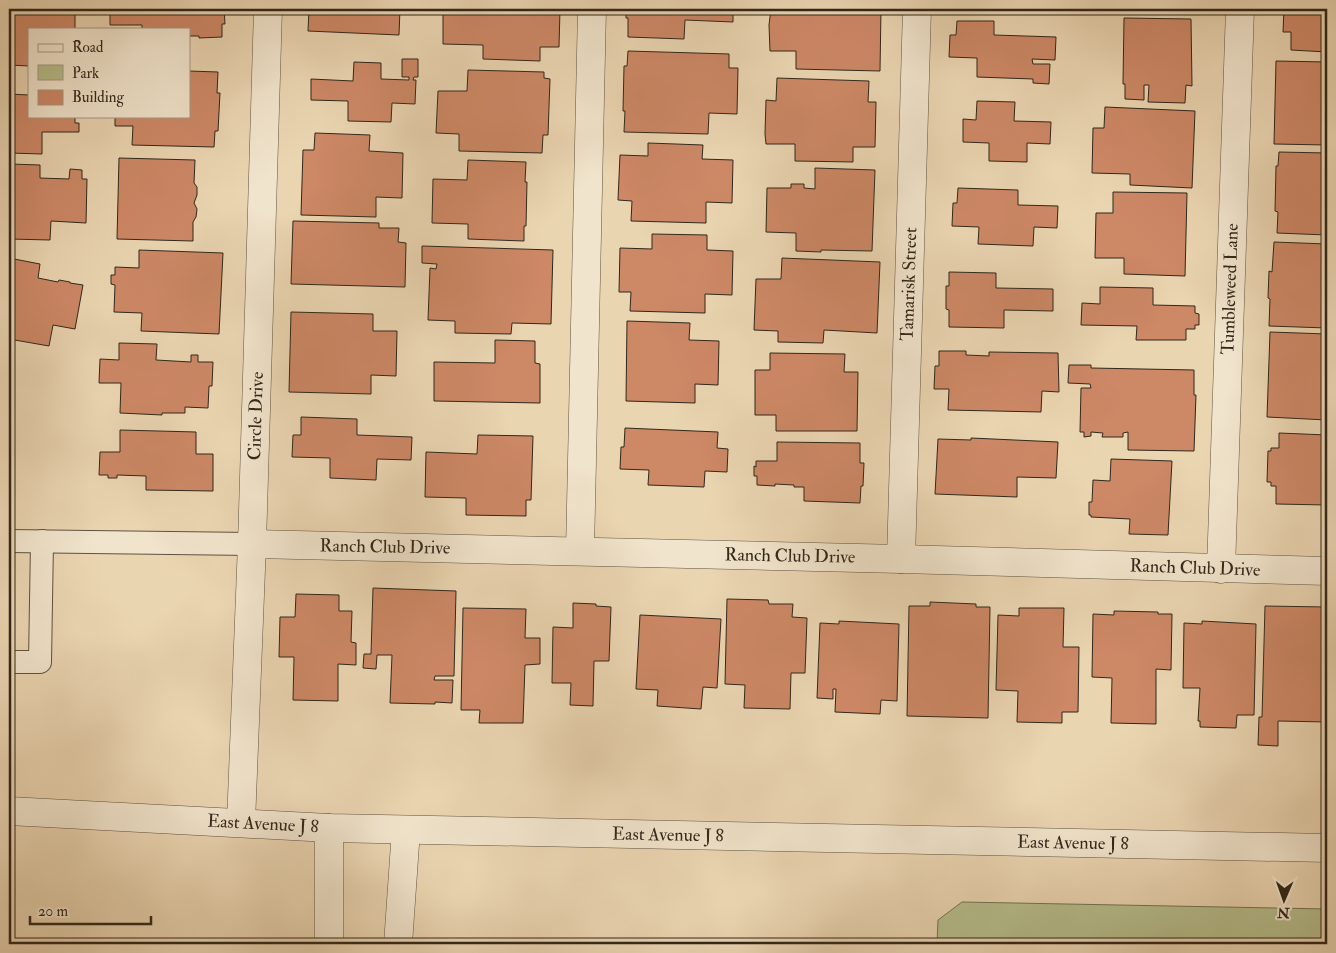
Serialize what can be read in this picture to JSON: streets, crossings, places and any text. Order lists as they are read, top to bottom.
{
  "streets": {
    "street": [
      "Tamarisk Street",
      "Tumbleweed Lane",
      "Circle Drive",
      "Ranch Club Drive",
      "East Avenue J 8"
    ]
  },
  "crossings": [
    ["Tamarisk Street", "Ranch Club Drive"],
    ["Tumbleweed Lane", "Ranch Club Drive"],
    ["Circle Drive", "Ranch Club Drive"],
    ["Circle Drive", "East Avenue J 8"]
  ],
  "legend": ["Road", "Park", "Building"],
  "scale_bar": "20 m",
  "north": "bottom"
}
